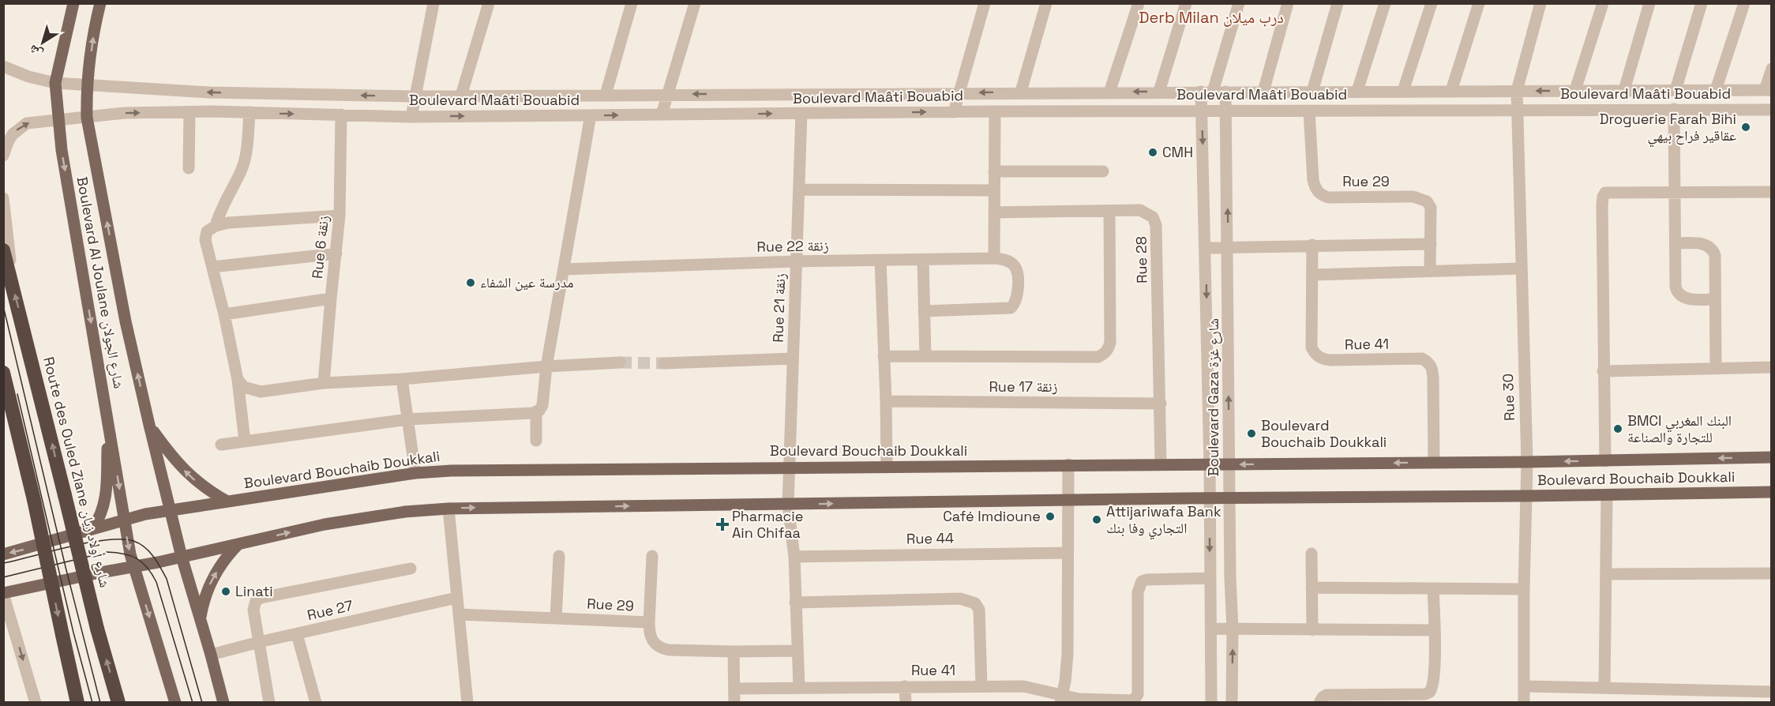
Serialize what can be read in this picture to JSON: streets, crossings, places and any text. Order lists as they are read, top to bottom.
{
  "streets": {
    "highway": ["Route des Ouled Ziane شارع أولاد زيان"],
    "main road": ["Boulevard Al Joulane شارع الجولان", "Boulevard Bouchaib Doukkali"],
    "street": [
      "Boulevard Maâti Bouabid",
      "Rue 29",
      "Rue 22 زنقة",
      "Rue 6 زنقة",
      "Rue 28",
      "Rue 21 زنقة",
      "Rue 41",
      "Rue 17 زنقة",
      "Boulevard Gaza شارع غزة",
      "Rue 30",
      "Rue 44",
      "Rue 27"
    ]
  },
  "crossings": [
    ["Boulevard Maâti Bouabid", "Rue 29"],
    ["Boulevard Maâti Bouabid", "Rue 6 زنقة"],
    ["Boulevard Maâti Bouabid", "Boulevard Al Joulane شارع الجولان"],
    ["Boulevard Maâti Bouabid", "Rue 21 زنقة"],
    ["Boulevard Maâti Bouabid", "Boulevard Gaza شارع غزة"],
    ["Boulevard Maâti Bouabid", "Rue 30"],
    ["Rue 29", "Rue 21 زنقة"],
    ["Rue 22 زنقة", "Rue 21 زنقة"],
    ["Rue 28", "Rue 17 زنقة"],
    ["Rue 28", "Boulevard Bouchaib Doukkali"],
    ["Boulevard Al Joulane شارع الجولان", "Boulevard Bouchaib Doukkali"],
    ["Boulevard Al Joulane شارع الجولان", "Rue 27"],
    ["Rue 21 زنقة", "Rue 41"],
    ["Rue 21 زنقة", "Boulevard Bouchaib Doukkali"],
    ["Rue 21 زنقة", "Rue 44"],
    ["Rue 41", "Boulevard Gaza شارع غزة"],
    ["Rue 41", "Boulevard Bouchaib Doukkali"],
    ["Boulevard Gaza شارع غزة", "Boulevard Bouchaib Doukkali"],
    ["Rue 30", "Boulevard Bouchaib Doukkali"]
  ],
  "districts": ["Derb Milan درب ميلان"],
  "places": {
    "other": [
      "Droguerie Farah Bihi عقاقير فراح بيهي",
      "CMH",
      "مدرسة عين الشفاء",
      "BMCI البنك المغربي للتجارة والصناعة",
      "Boulevard Bouchaib Doukkali",
      "Café Imdioune",
      "Attijariwafa Bank التجاري وفا بنك",
      "Linati"
    ],
    "health": ["Pharmacie Ain Chifaa"]
  },
  "north": "bottom left"
}
